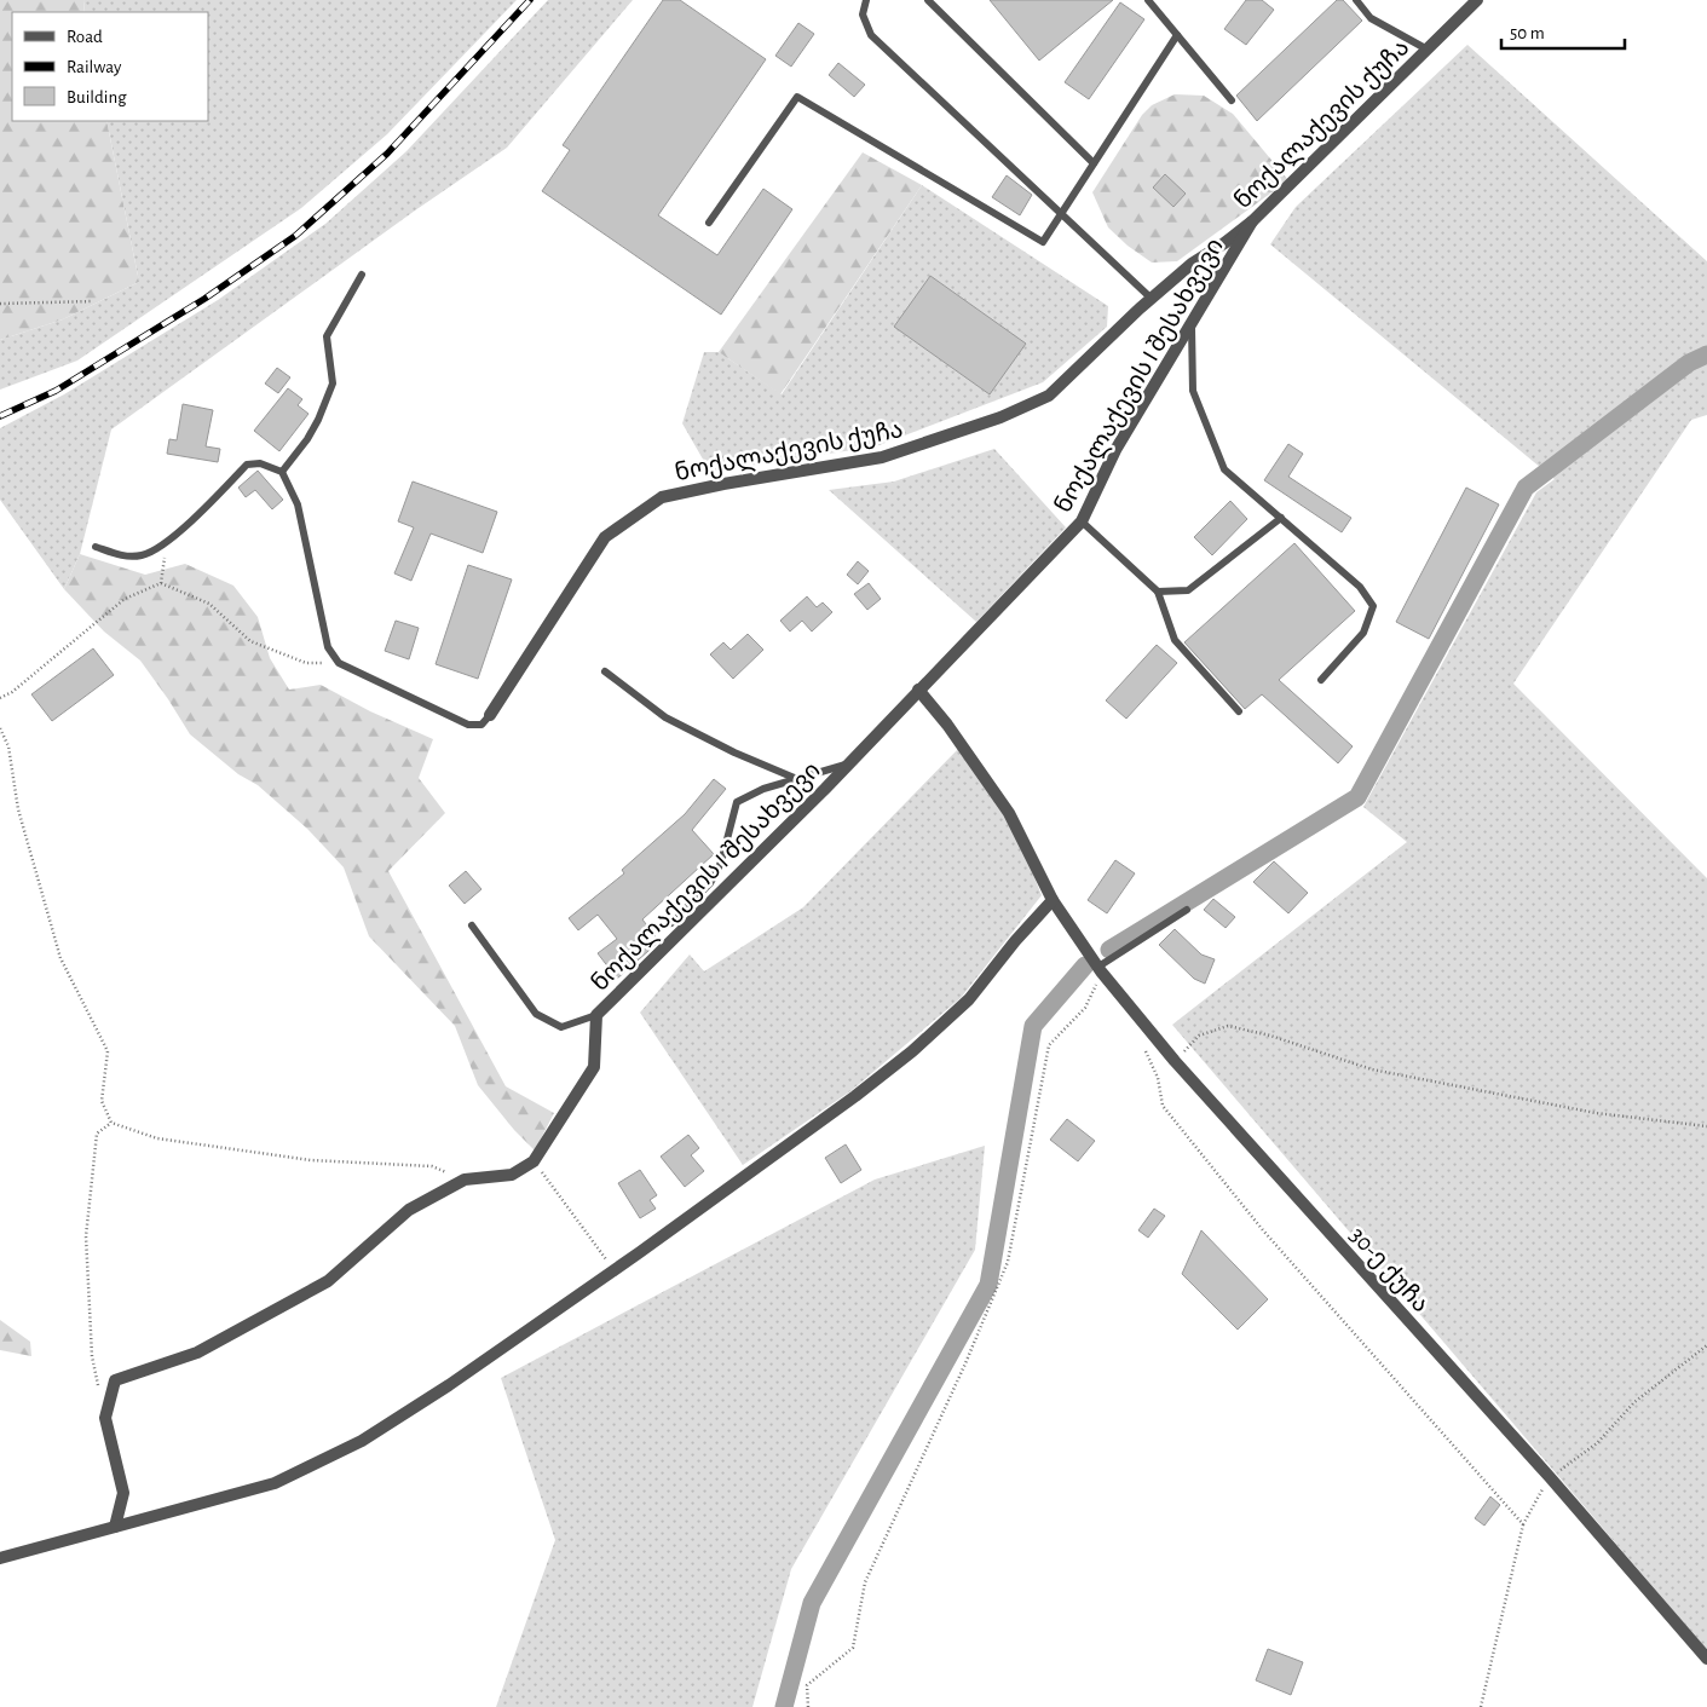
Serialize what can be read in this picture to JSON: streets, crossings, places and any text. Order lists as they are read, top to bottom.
{
  "streets": {
    "street": ["ნოქალაქევის ქუჩა", "ნოქალაქევის I შესახვევი", "30-ე ქუჩა"]
  },
  "crossings": [
    ["ნოქალაქევის ქუჩა", "ნოქალაქევის I შესახვევი"],
    ["ნოქალაქევის I შესახვევი", "30-ე ქუჩა"]
  ],
  "legend": ["Road", "Railway", "Building"],
  "scale_bar": "50 m"
}
